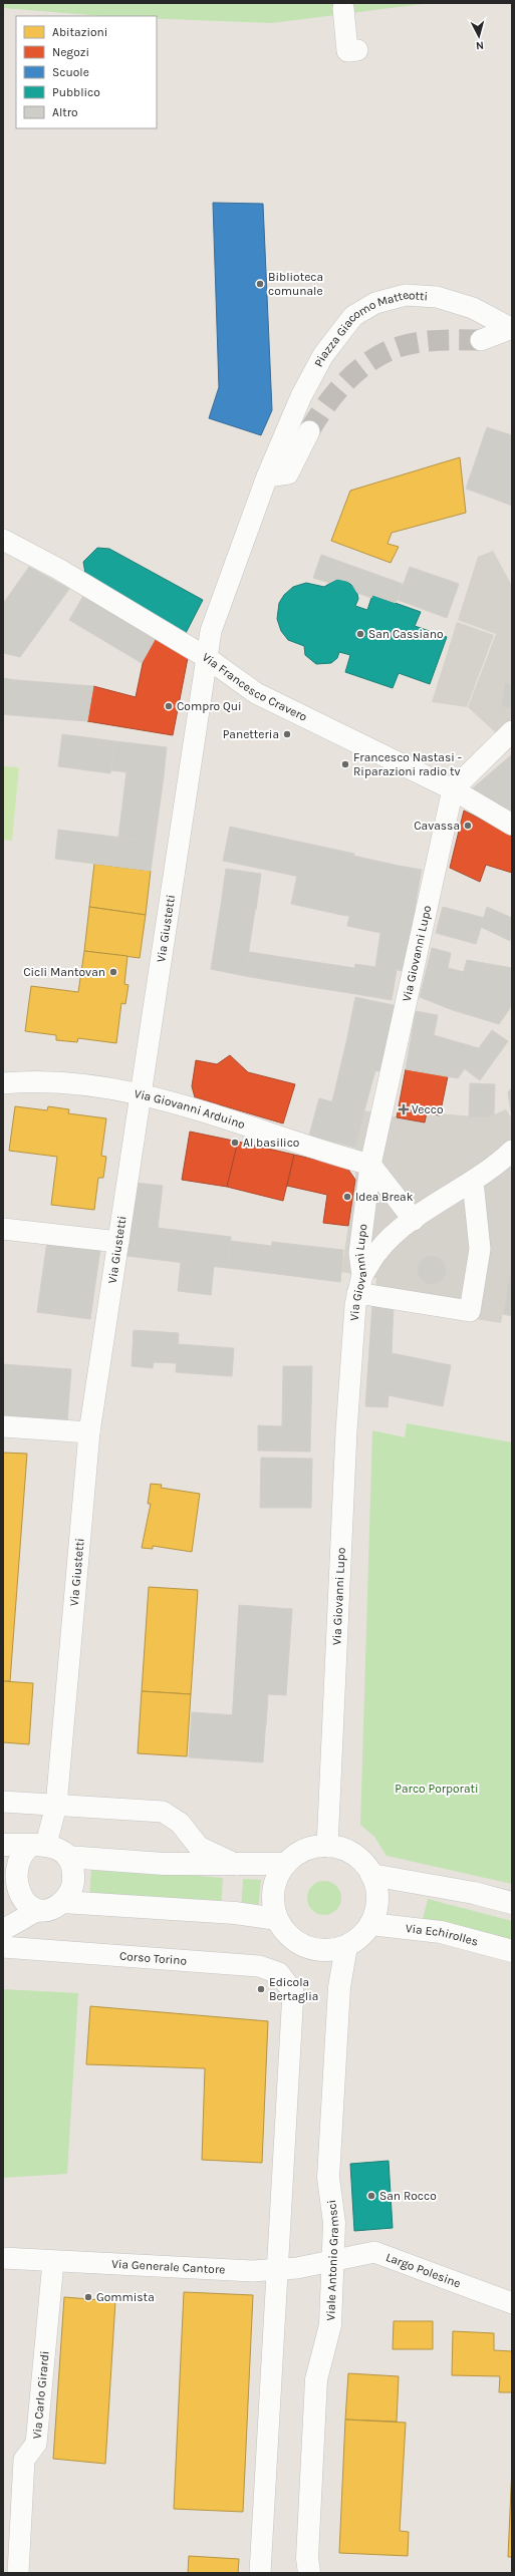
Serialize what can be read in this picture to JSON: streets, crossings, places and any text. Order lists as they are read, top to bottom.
{
  "streets": {
    "street": [
      "Piazza Giacomo Matteotti",
      "Via Francesco Cravero",
      "Via Giustetti",
      "Via Giovanni Lupo",
      "Via Giovanni Arduino",
      "Via Echirolles",
      "Corso Torino",
      "Viale Antonio Gramsci",
      "Via Generale Cantore",
      "Largo Polesine",
      "Via Carlo Girardi"
    ]
  },
  "crossings": [
    ["Piazza Giacomo Matteotti", "Via Francesco Cravero"],
    ["Piazza Giacomo Matteotti", "Via Giustetti"],
    ["Via Francesco Cravero", "Via Giustetti"],
    ["Via Francesco Cravero", "Via Giovanni Lupo"],
    ["Via Giustetti", "Via Giovanni Arduino"],
    ["Via Giovanni Lupo", "Via Giovanni Arduino"],
    ["Via Giovanni Lupo", "Via Echirolles"],
    ["Via Giovanni Lupo", "Viale Antonio Gramsci"],
    ["Via Echirolles", "Viale Antonio Gramsci"],
    ["Corso Torino", "Via Generale Cantore"],
    ["Viale Antonio Gramsci", "Via Generale Cantore"],
    ["Viale Antonio Gramsci", "Largo Polesine"],
    ["Via Generale Cantore", "Largo Polesine"],
    ["Via Generale Cantore", "Via Carlo Girardi"]
  ],
  "parks": ["Parco Porporati"],
  "places": {
    "other": [
      "Biblioteca comunale",
      "San Cassiano",
      "Compro Qui",
      "Panetteria",
      "Francesco Nastasi - Riparazioni radio tv",
      "Cavassa",
      "Cicli Mantovan",
      "Al basilico",
      "Idea Break",
      "Edicola Bertaglia",
      "San Rocco",
      "Gommista"
    ],
    "health": ["Vecco"]
  },
  "legend": [
    "Abitazioni",
    "Negozi",
    "Scuole",
    "Pubblico",
    "Altro"
  ],
  "north": "bottom"
}
